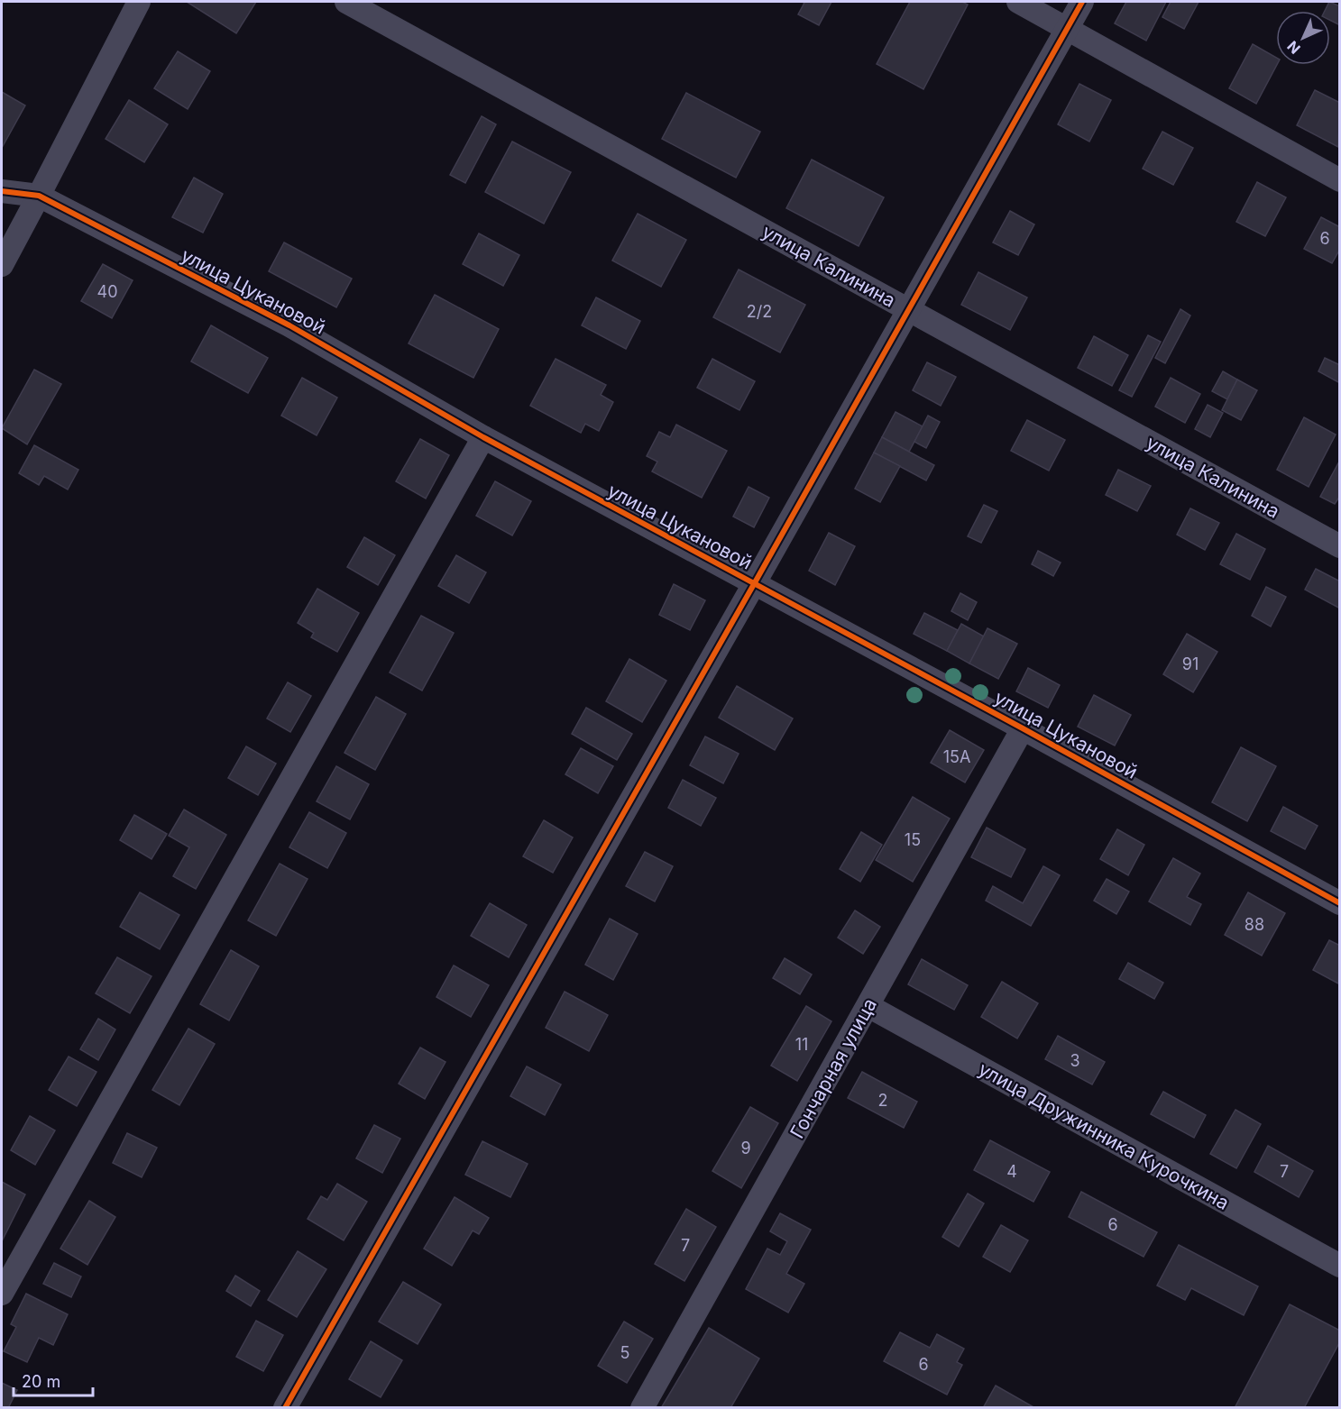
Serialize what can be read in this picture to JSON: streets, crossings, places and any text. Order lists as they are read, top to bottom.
{
  "streets": {
    "street": [
      "улица Калинина",
      "улица Цукановой",
      "Гончарная улица",
      "улица Дружинника Курочкина"
    ]
  },
  "crossings": [
    ["улица Цукановой", "Гончарная улица"],
    ["Гончарная улица", "улица Дружинника Курочкина"]
  ],
  "house_numbers": [
    "6",
    "40",
    "2/2",
    "91",
    "15А",
    "15",
    "88",
    "11",
    "3",
    "2",
    "9",
    "4",
    "7",
    "6",
    "7",
    "5",
    "6"
  ],
  "scale_bar": "20 m",
  "north": "bottom left"
}
